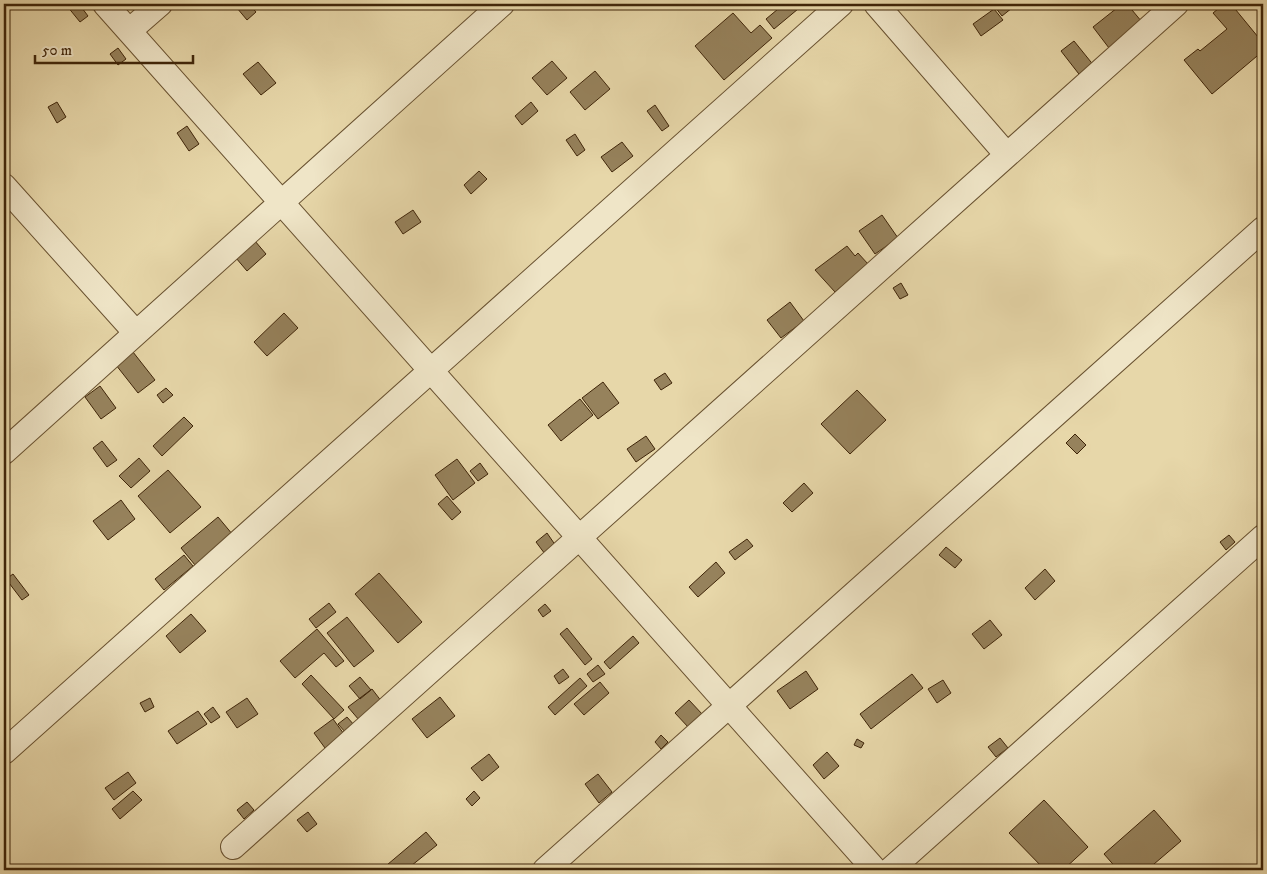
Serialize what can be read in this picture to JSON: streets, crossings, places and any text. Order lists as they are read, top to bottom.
{
  "scale_bar": "50 m"
}
